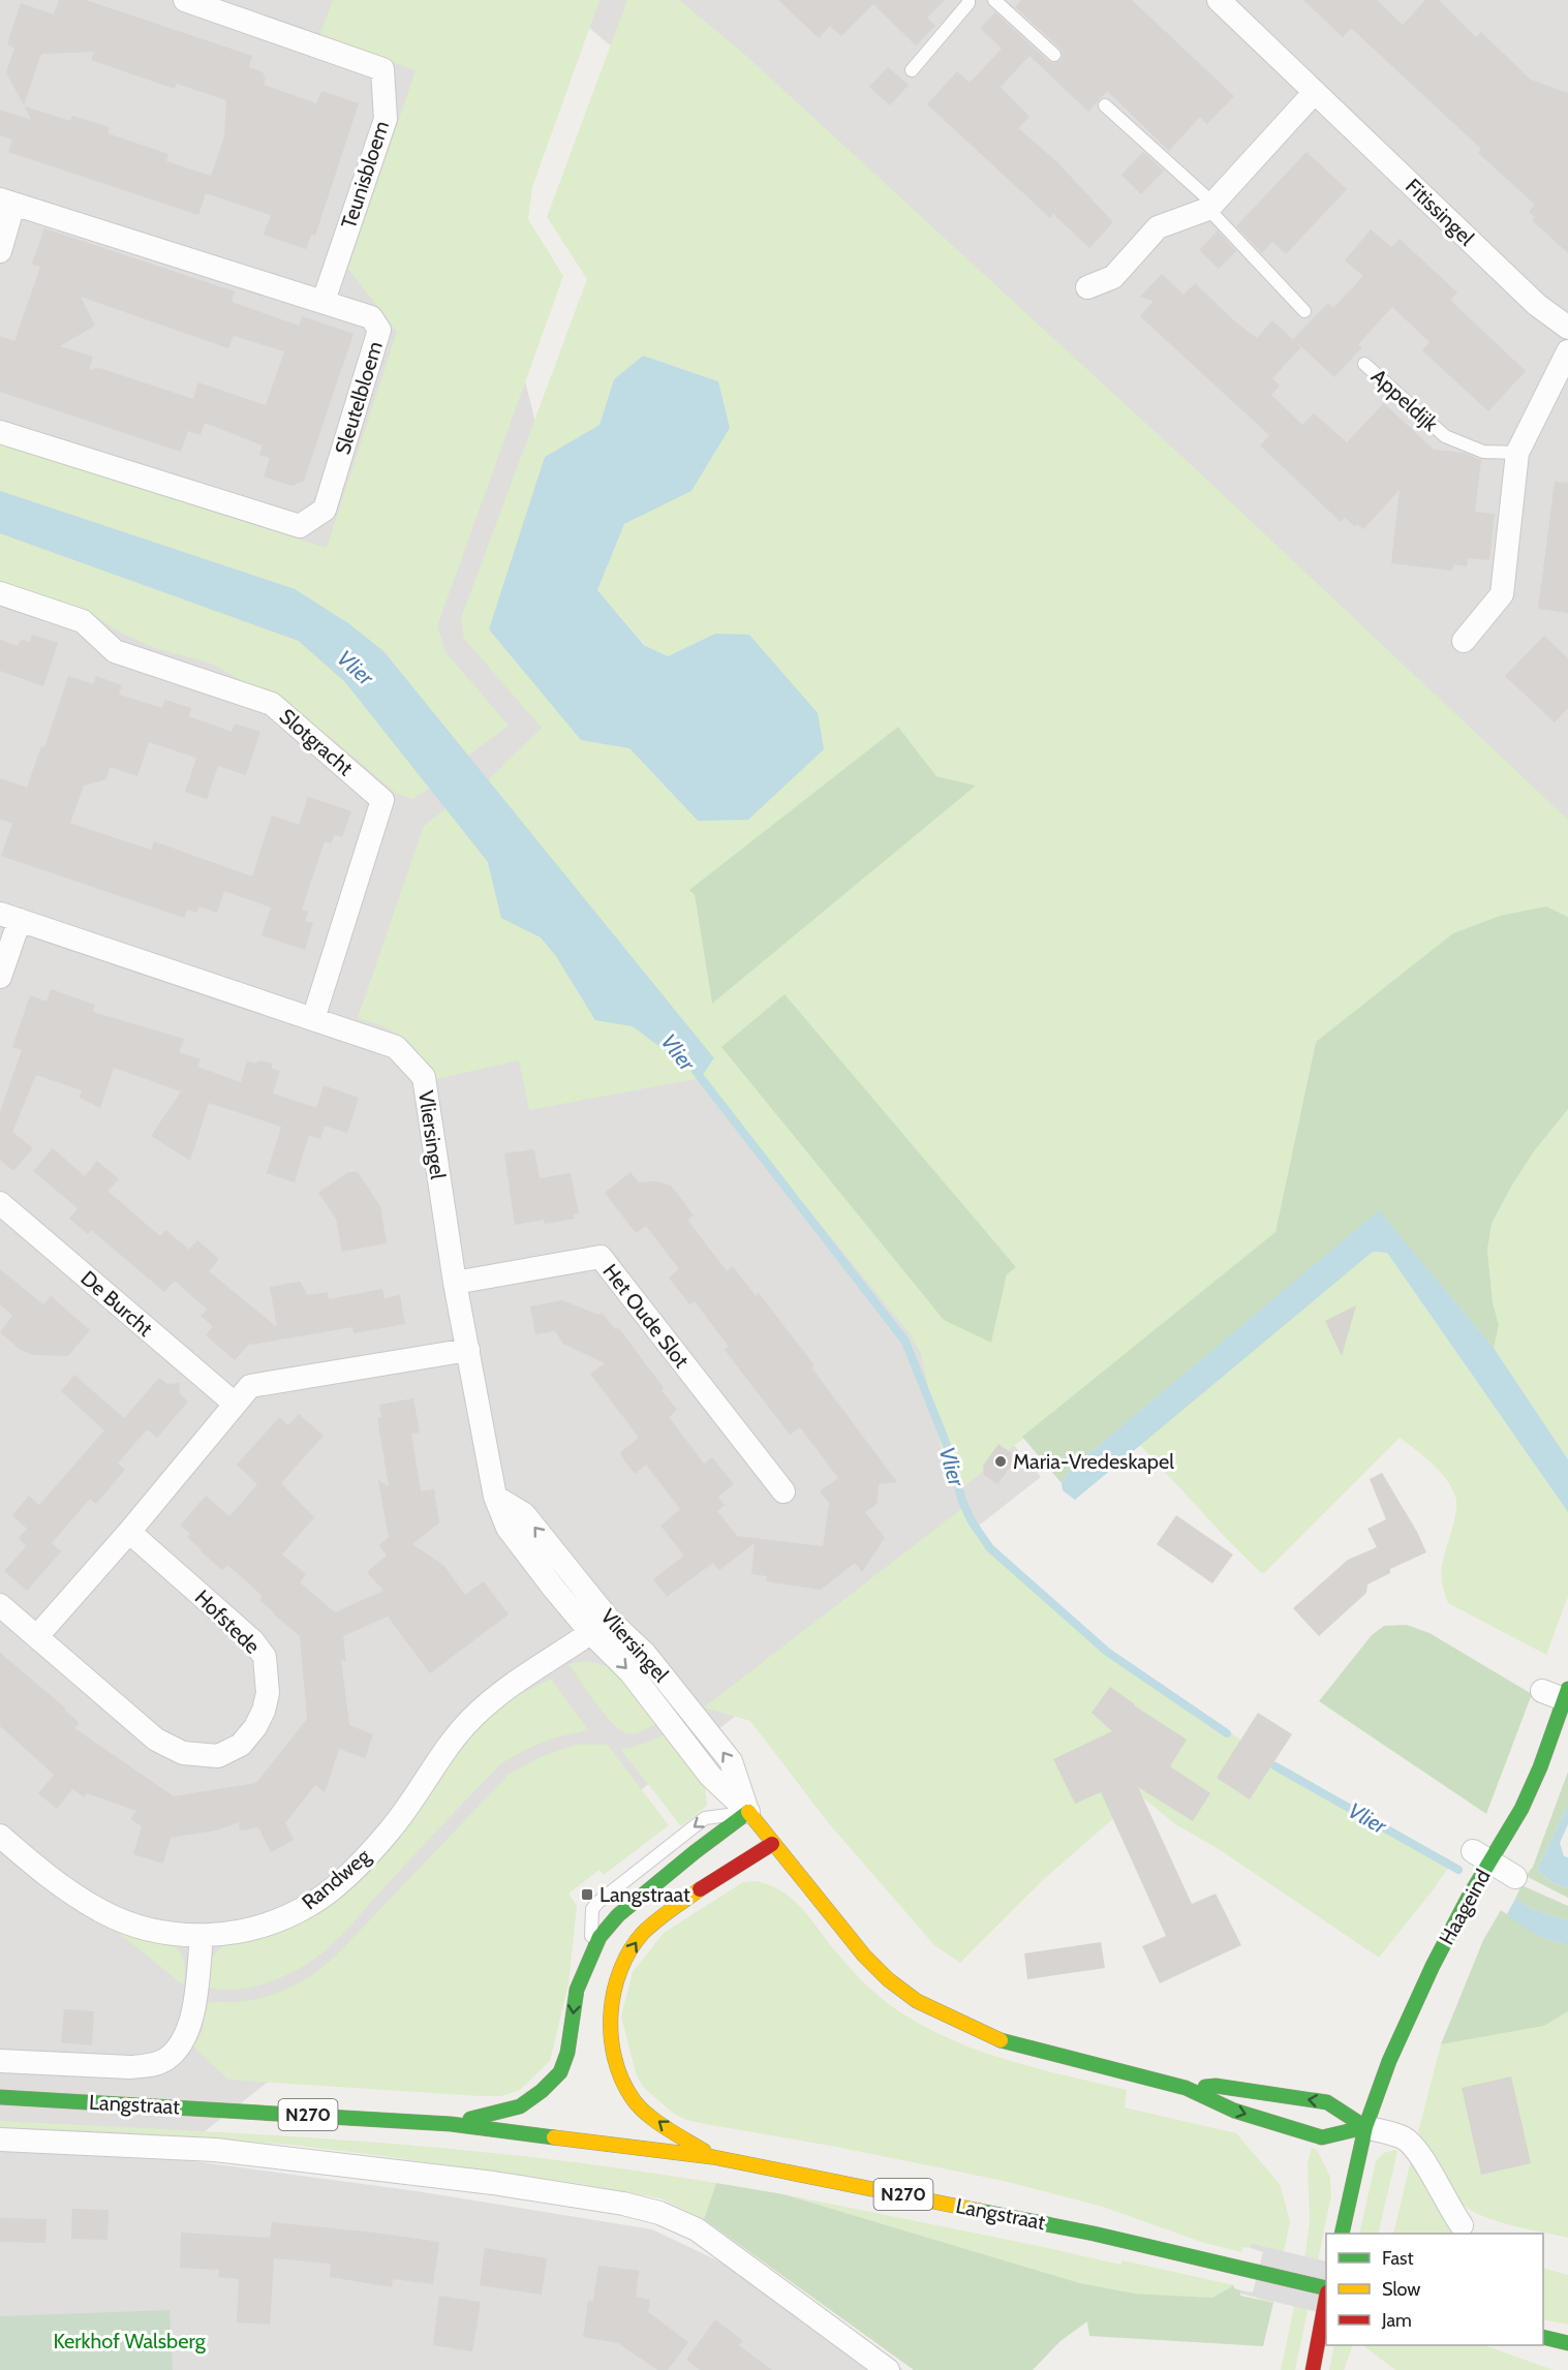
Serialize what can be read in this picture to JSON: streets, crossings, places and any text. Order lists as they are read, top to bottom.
{
  "streets": {
    "main road": [
      "Vliersingel",
      "Haageind",
      "Langstraat",
      "N270"
    ],
    "street": [
      "Teunisbloem",
      "Fitissingel",
      "Sleutelbloem",
      "Slotgracht",
      "De Burcht",
      "Het Oude Slot",
      "Hofstede",
      "Randweg"
    ],
    "lane": ["Appeldijk"]
  },
  "crossings": [
    ["Teunisbloem", "Sleutelbloem"],
    ["Slotgracht", "Vliersingel"],
    ["Vliersingel", "Het Oude Slot"],
    ["Vliersingel", "Randweg"],
    ["Vliersingel", "N270"],
    ["Randweg", "Langstraat"],
    ["Langstraat", "N270"]
  ],
  "water": ["Vlier"],
  "parks": ["Kerkhof Walsberg"],
  "places": {
    "other": ["Maria-Vredeskapel"],
    "transit": ["Langstraat"]
  },
  "legend": ["Fast", "Slow", "Jam"]
}
